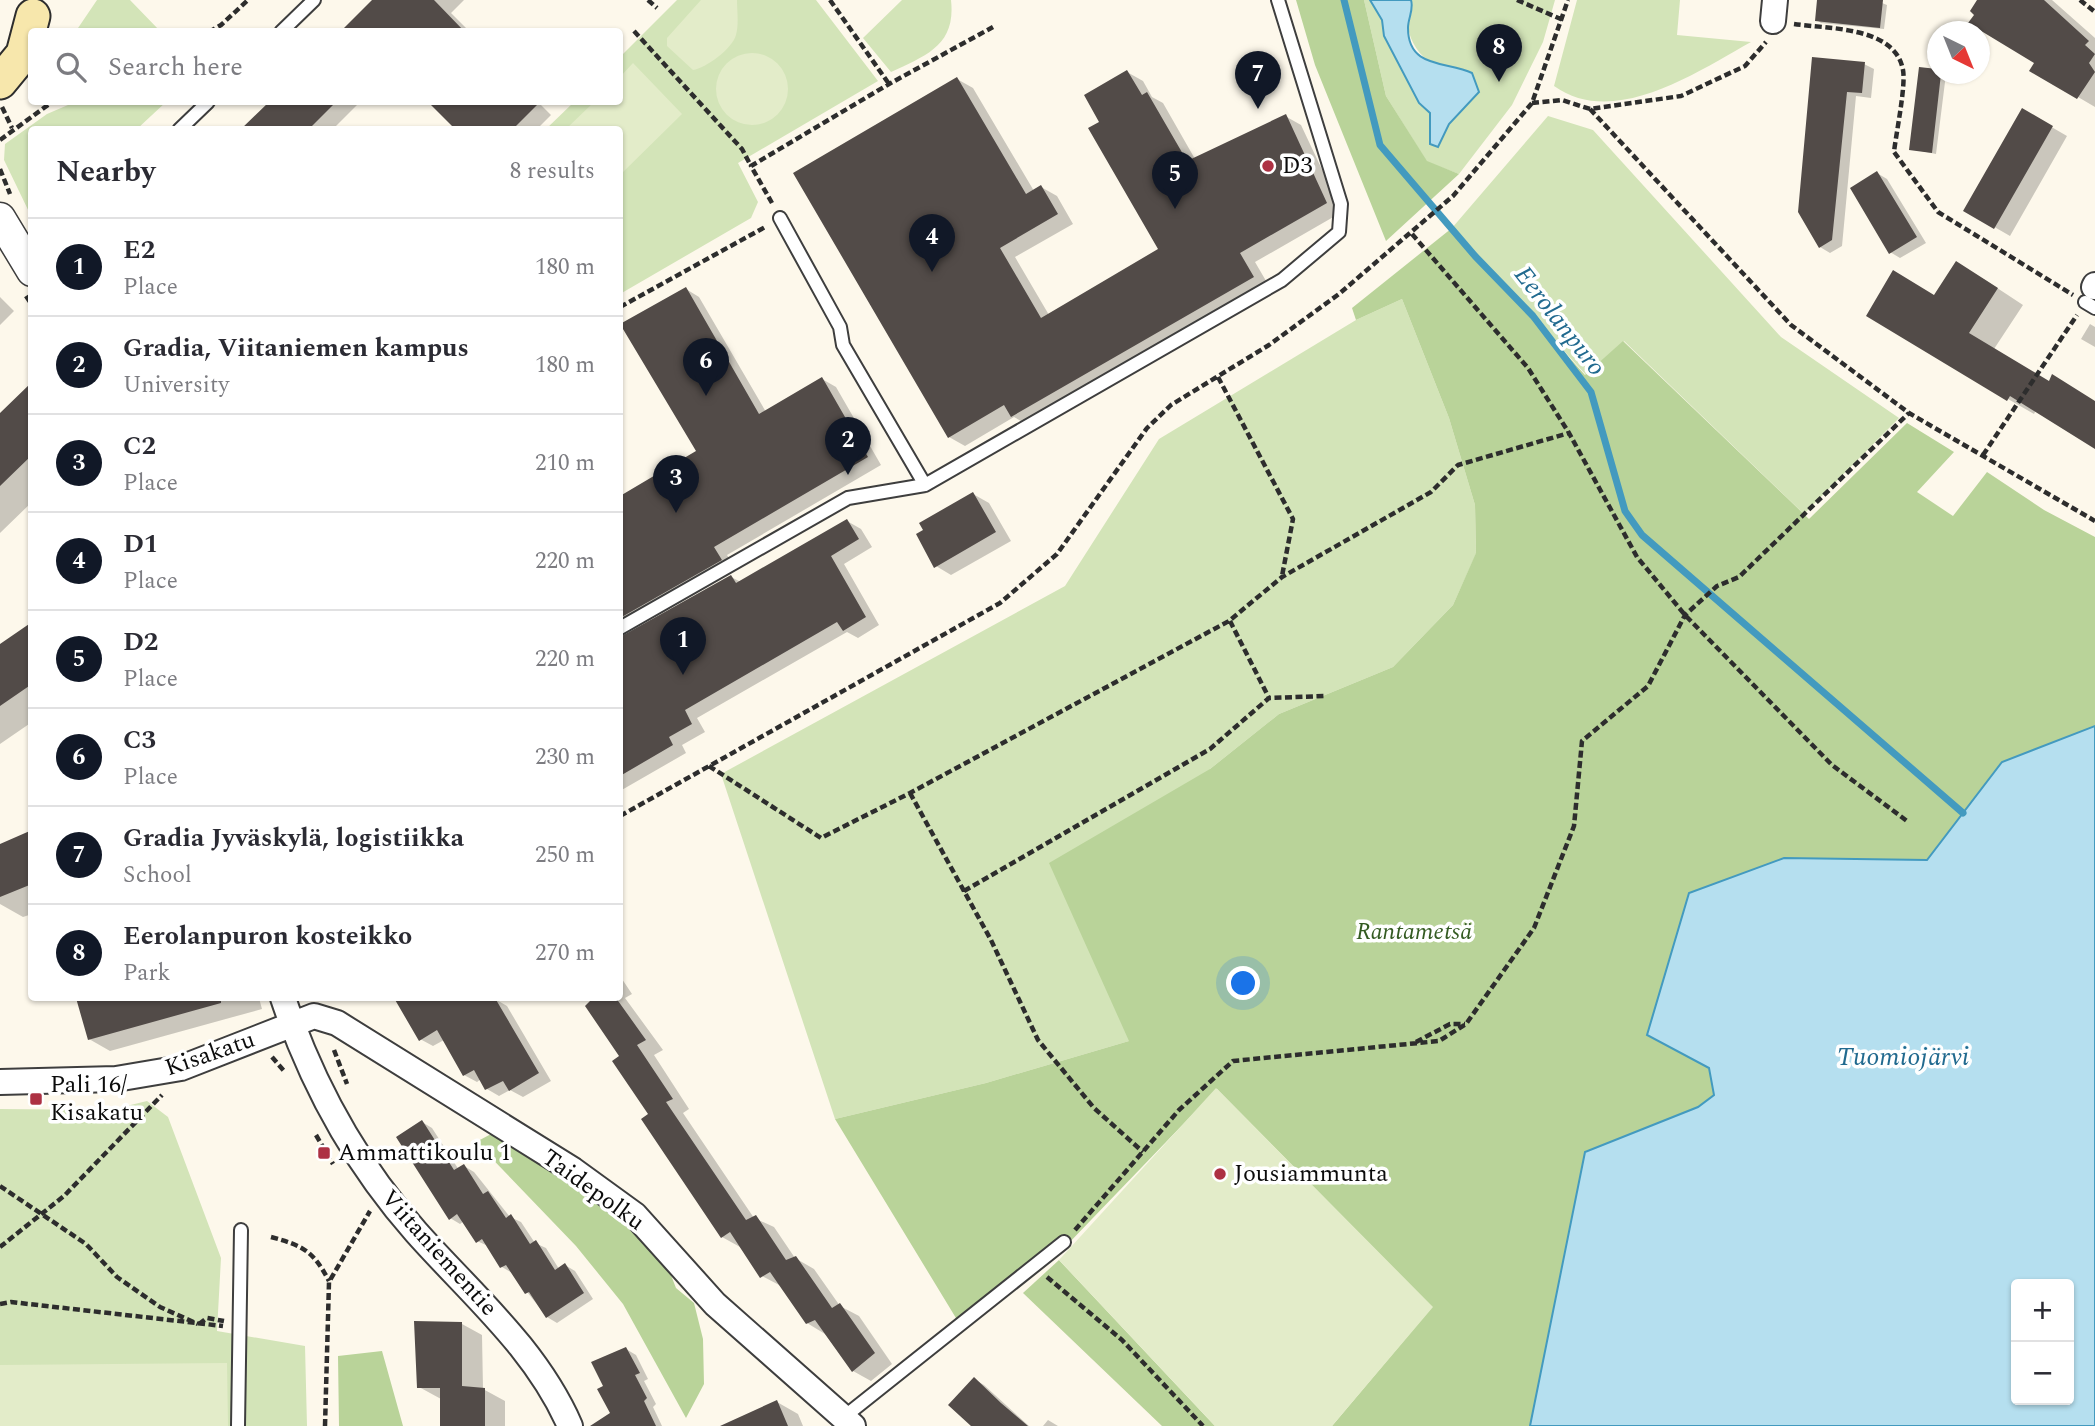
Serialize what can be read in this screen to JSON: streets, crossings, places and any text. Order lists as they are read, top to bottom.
{
  "streets": {
    "street": ["Kisakatu", "Taidepolku", "Viitaniementie"]
  },
  "crossings": [
    ["Kisakatu", "Taidepolku"],
    ["Kisakatu", "Viitaniementie"],
    ["Taidepolku", "Viitaniementie"]
  ],
  "water": ["Eerolanpuro", "Tuomiojärvi"],
  "parks": ["Rantametsä"],
  "places": {
    "other": ["D3", "Jousiammunta"],
    "transit": ["Pali 16/ Kisakatu", "Ammattikoulu 1"]
  },
  "north": "bottom right",
  "page": {
    "pins": [
      "8",
      "7",
      "5",
      "4",
      "6",
      "2",
      "3",
      "1"
    ],
    "search": "Search here",
    "heading": ["Nearby", "8 results"],
    "list": [
      {
        "mark": "1",
        "name": "E2",
        "note": "Place",
        "value": "180 m"
      },
      {
        "mark": "2",
        "name": "Gradia, Viitaniemen kampus",
        "note": "University",
        "value": "180 m"
      },
      {
        "mark": "3",
        "name": "C2",
        "note": "Place",
        "value": "210 m"
      },
      {
        "mark": "4",
        "name": "D1",
        "note": "Place",
        "value": "220 m"
      },
      {
        "mark": "5",
        "name": "D2",
        "note": "Place",
        "value": "220 m"
      },
      {
        "mark": "6",
        "name": "C3",
        "note": "Place",
        "value": "230 m"
      },
      {
        "mark": "7",
        "name": "Gradia Jyväskylä, logistiikka",
        "note": "School",
        "value": "250 m"
      },
      {
        "mark": "8",
        "name": "Eerolanpuron kosteikko",
        "note": "Park",
        "value": "270 m"
      }
    ],
    "map_buttons": ["+", "−"]
  }
}
